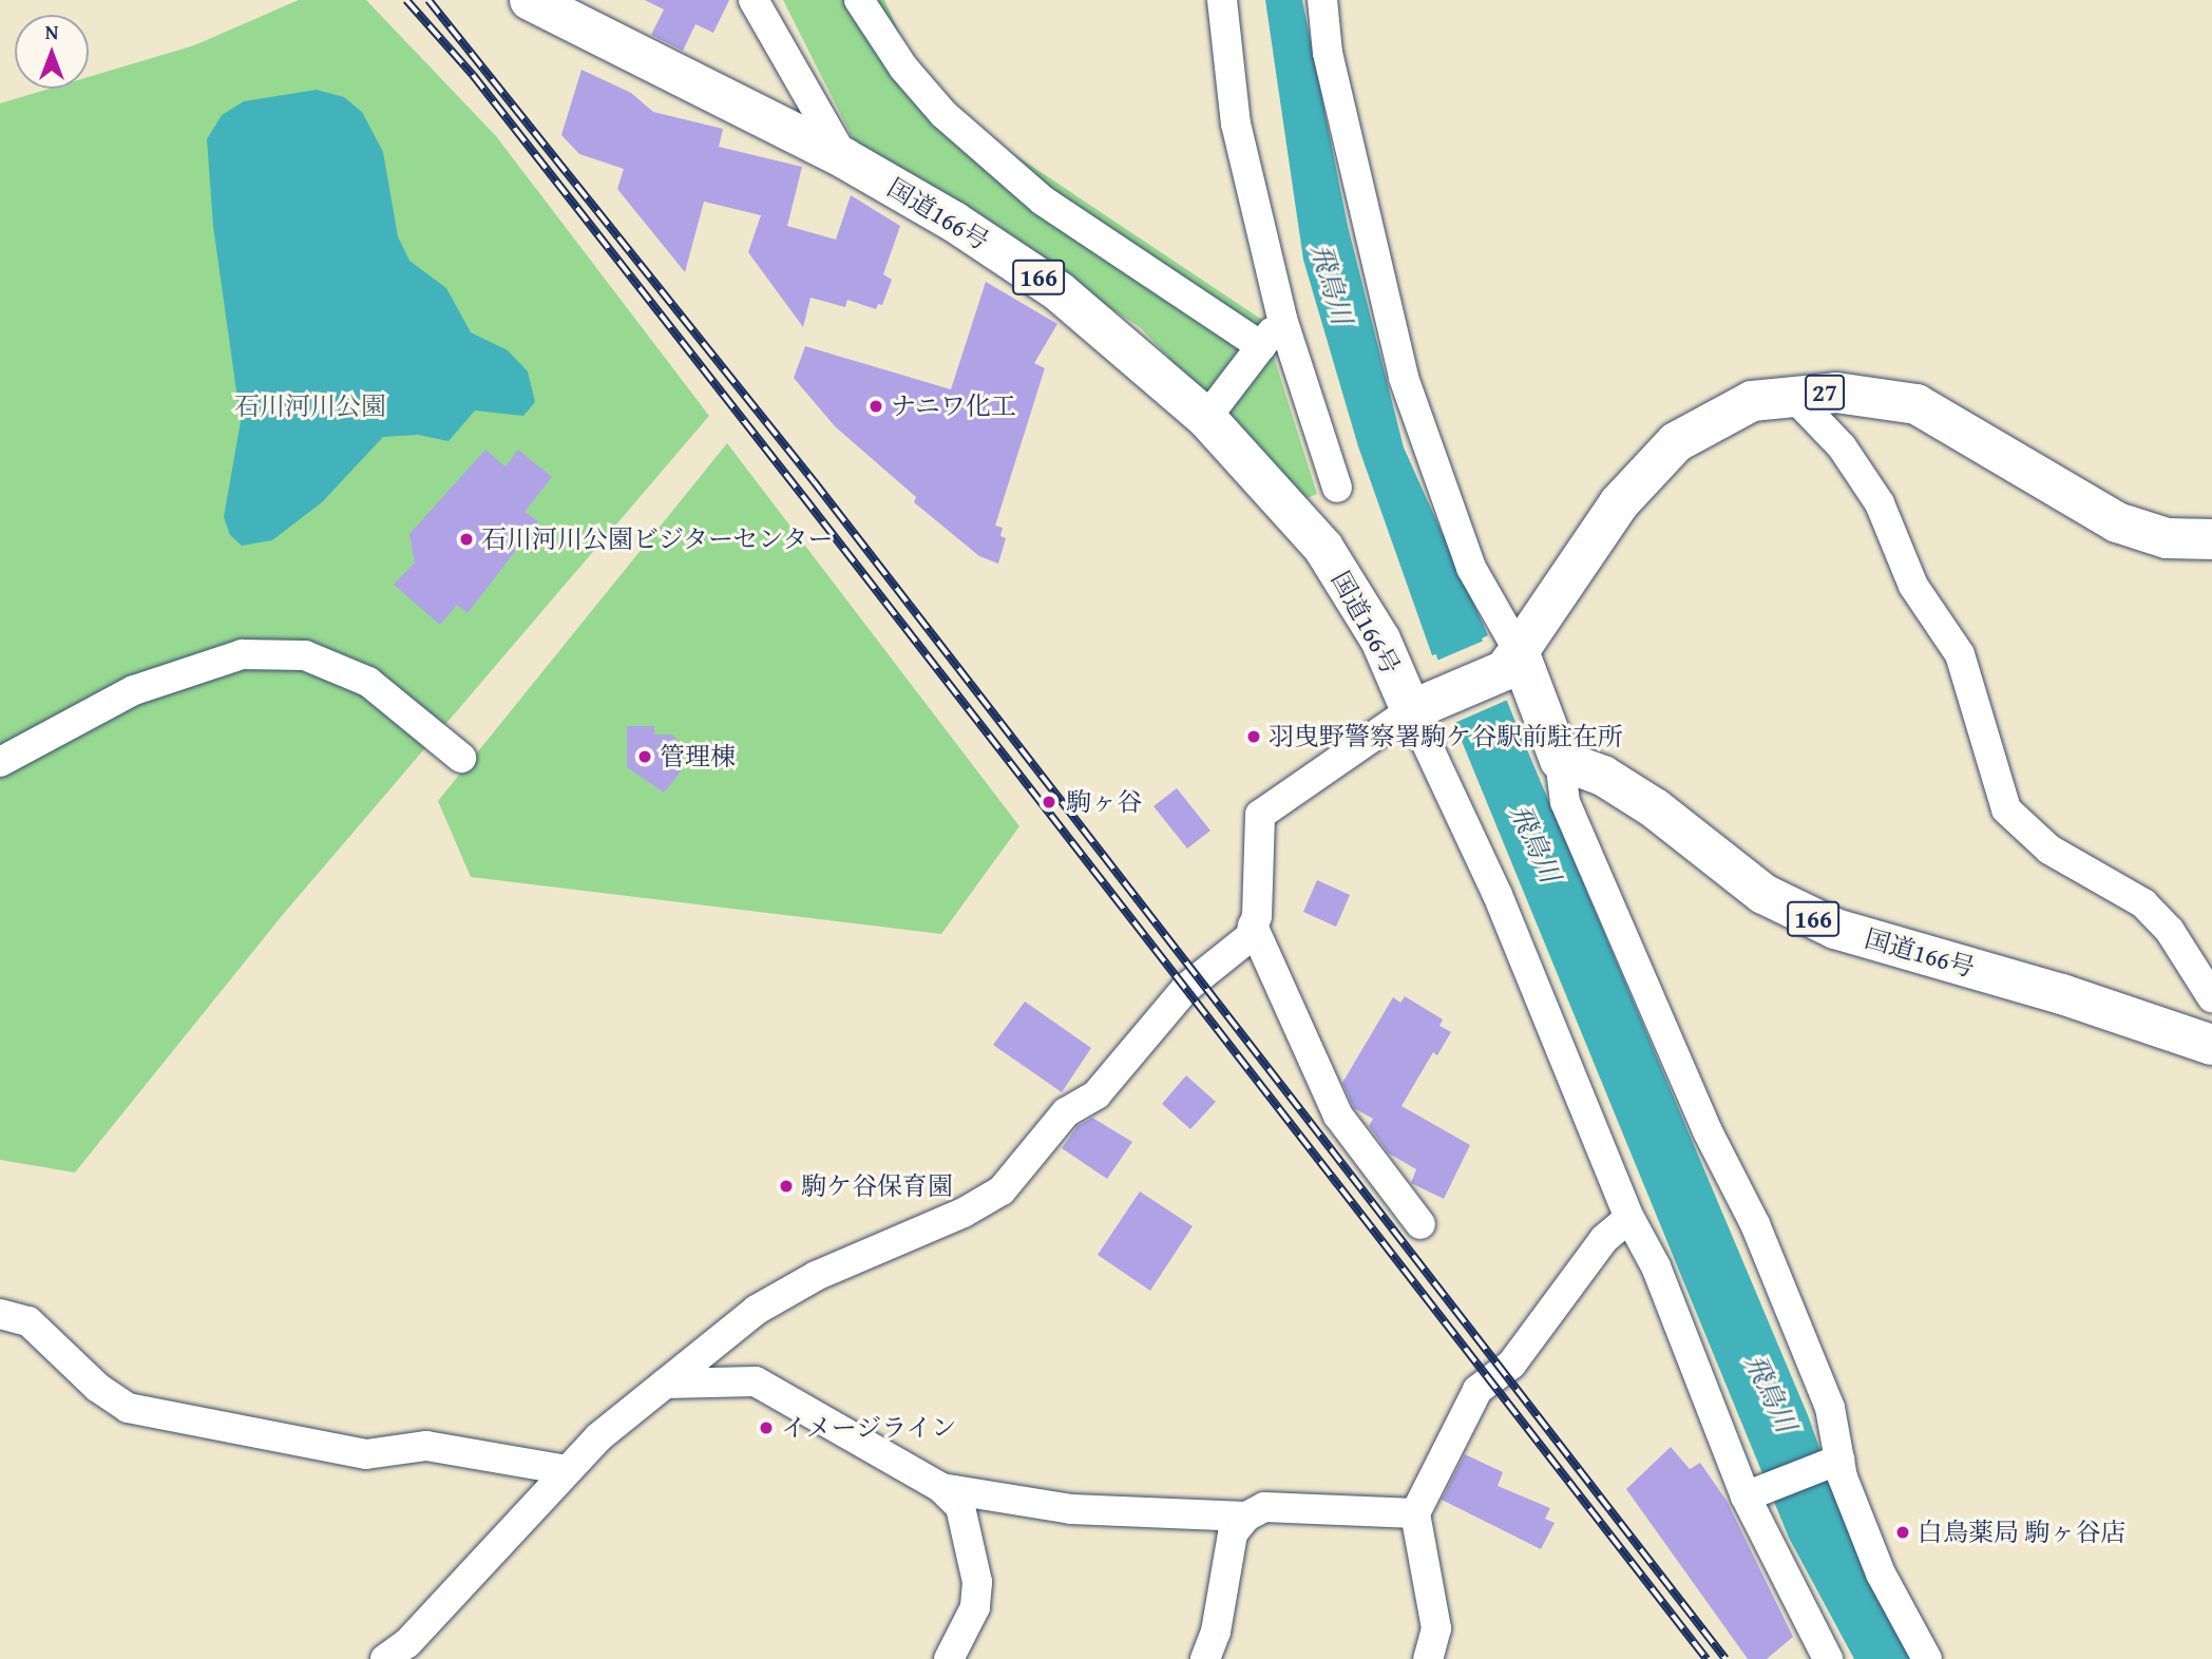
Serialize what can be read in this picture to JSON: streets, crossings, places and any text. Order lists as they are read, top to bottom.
{
  "streets": {
    "main road": ["国道166号", "166", "27"]
  },
  "water": ["飛鳥川"],
  "parks": ["石川河川公園"],
  "places": [
    "ナニワ化工",
    "石川河川公園ビジターセンター",
    "羽曳野警察署駒ケ谷駅前駐在所",
    "管理棟",
    "駒ヶ谷",
    "駒ケ谷保育園",
    "イメージライン",
    "白鳥薬局 駒ヶ谷店"
  ],
  "north": "top"
}
